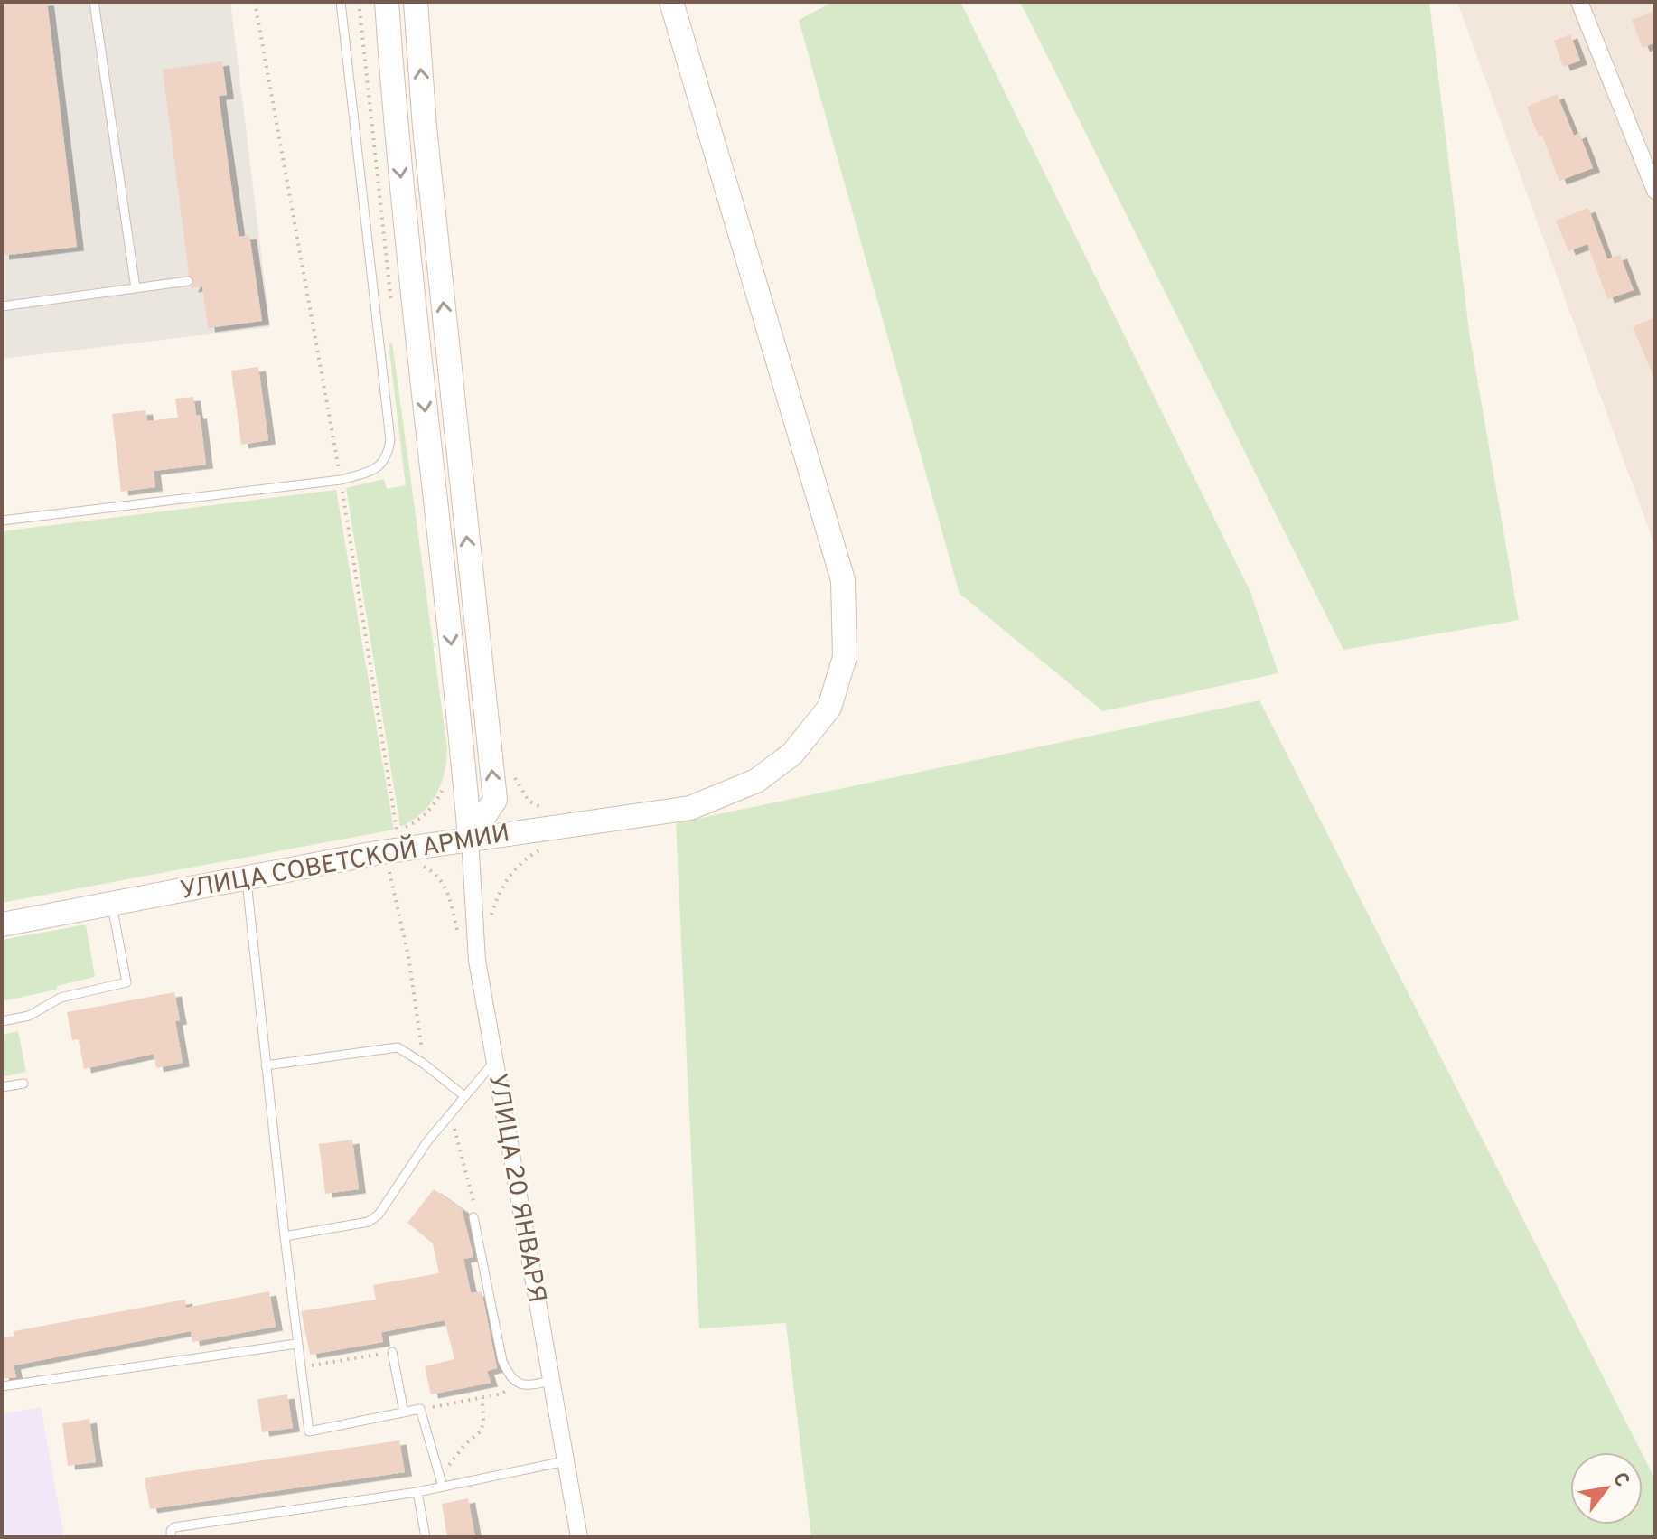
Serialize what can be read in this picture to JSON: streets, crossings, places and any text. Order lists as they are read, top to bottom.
{
  "streets": {
    "main road": ["УЛИЦА СОВЕТСКОЙ АРМИИ"],
    "street": ["УЛИЦА 20 ЯНВАРЯ"]
  },
  "crossings": [
    ["УЛИЦА СОВЕТСКОЙ АРМИИ", "УЛИЦА 20 ЯНВАРЯ"]
  ],
  "north": "top right"
}
